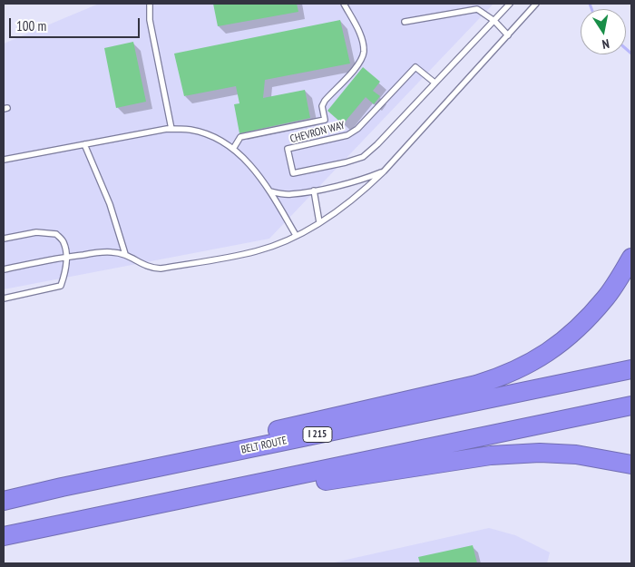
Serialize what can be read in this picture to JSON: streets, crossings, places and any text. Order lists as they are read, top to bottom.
{
  "streets": {
    "highway": ["I 215", "BELT ROUTE"],
    "lane": ["CHEVRON WAY"]
  },
  "scale_bar": "100 m",
  "north": "bottom"
}
